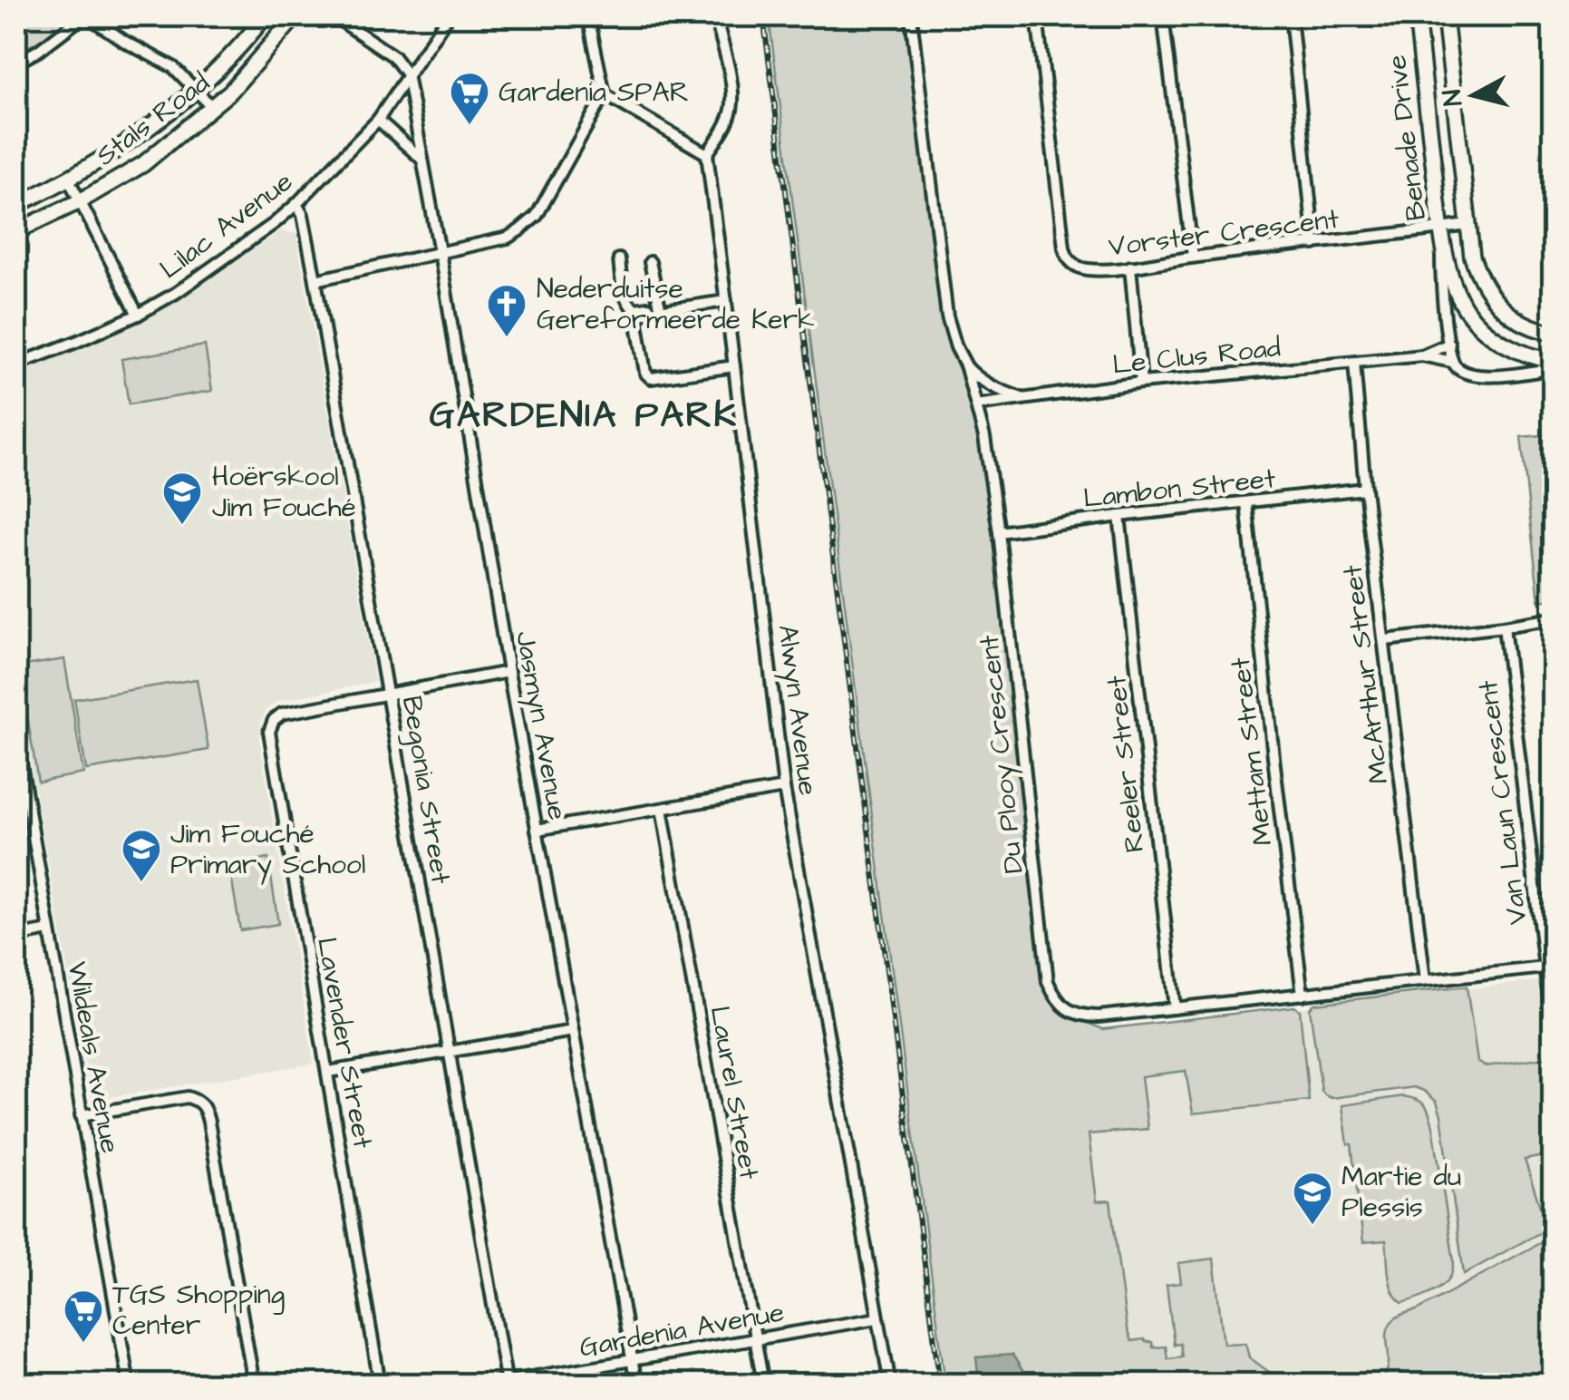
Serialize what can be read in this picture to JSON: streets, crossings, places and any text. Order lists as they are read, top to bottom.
{
  "streets": {
    "street": [
      "Stals Road",
      "Benade Drive",
      "Lilac Avenue",
      "Vorster Crescent",
      "Le Clus Road",
      "Lambon Street",
      "McArthur Street",
      "Alwyn Avenue",
      "Jasmyn Avenue",
      "Mettam Street",
      "Du Plooy Crescent",
      "Reeler Street",
      "Begonia Street",
      "Van Laun Crescent",
      "Lavender Street",
      "Wildeals Avenue",
      "Laurel Street",
      "Gardenia Avenue"
    ]
  },
  "crossings": [
    ["Benade Drive", "Vorster Crescent"],
    ["Lilac Avenue", "Jasmyn Avenue"],
    ["Lilac Avenue", "Begonia Street"],
    ["Le Clus Road", "McArthur Street"],
    ["Le Clus Road", "Du Plooy Crescent"],
    ["Lambon Street", "McArthur Street"],
    ["Lambon Street", "Mettam Street"],
    ["Lambon Street", "Du Plooy Crescent"],
    ["Lambon Street", "Reeler Street"],
    ["McArthur Street", "Du Plooy Crescent"],
    ["Alwyn Avenue", "Gardenia Avenue"],
    ["Jasmyn Avenue", "Gardenia Avenue"],
    ["Mettam Street", "Du Plooy Crescent"],
    ["Du Plooy Crescent", "Reeler Street"],
    ["Du Plooy Crescent", "Van Laun Crescent"],
    ["Begonia Street", "Lavender Street"],
    ["Begonia Street", "Gardenia Avenue"],
    ["Laurel Street", "Gardenia Avenue"]
  ],
  "districts": ["GARDENIA PARK"],
  "places": {
    "supermarket": ["Gardenia SPAR", "TGS Shopping Center"],
    "church": ["Nederduitse Gereformeerde Kerk"],
    "school or university": ["Hoërskool Jim Fouché", "Jim Fouché Primary School", "Martie du Plessis"]
  },
  "north": "left"
}
